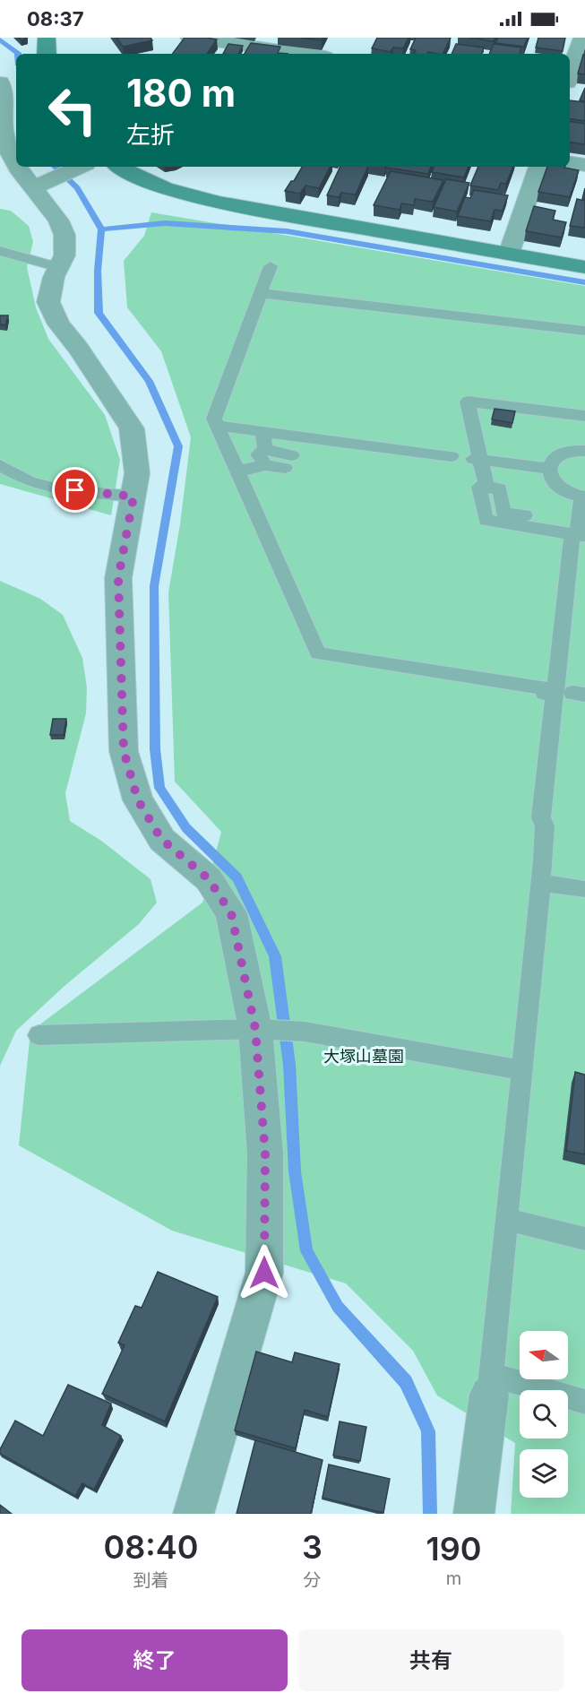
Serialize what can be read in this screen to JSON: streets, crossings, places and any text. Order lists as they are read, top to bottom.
{
  "parks": ["大塚山墓園"],
  "north": "left",
  "page": {
    "status": "08:37",
    "turn": ["180 m", "左折"],
    "eta": [
      "08:40",
      "到着",
      "3",
      "分",
      "190",
      "m"
    ],
    "buttons": ["終了", "共有"]
  }
}
